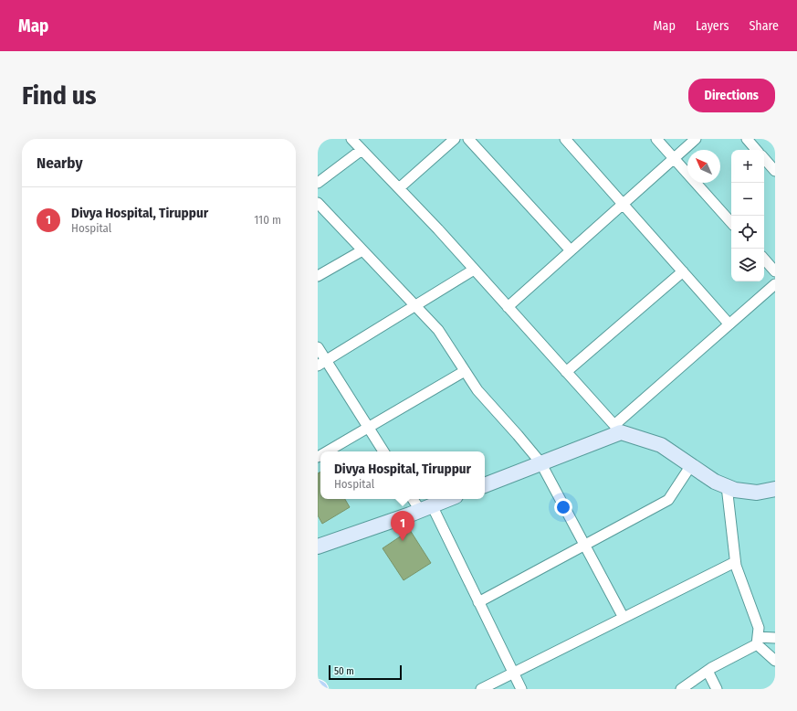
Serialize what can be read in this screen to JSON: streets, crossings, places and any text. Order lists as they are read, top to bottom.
{
  "scale_bar": "50 m",
  "north": "top left",
  "page": {
    "header": "Map",
    "nav": ["Map", "Layers", "Share"],
    "buttons": "Directions",
    "title": "Find us",
    "heading": "Nearby",
    "map_buttons": ["+", "−"],
    "list": [
      {
        "mark": "1",
        "name": "Divya Hospital, Tiruppur",
        "note": "Hospital",
        "value": "110 m"
      }
    ],
    "popup": ["Divya Hospital, Tiruppur", "Hospital"],
    "pins": "1",
    "scale": "50 m"
  }
}
